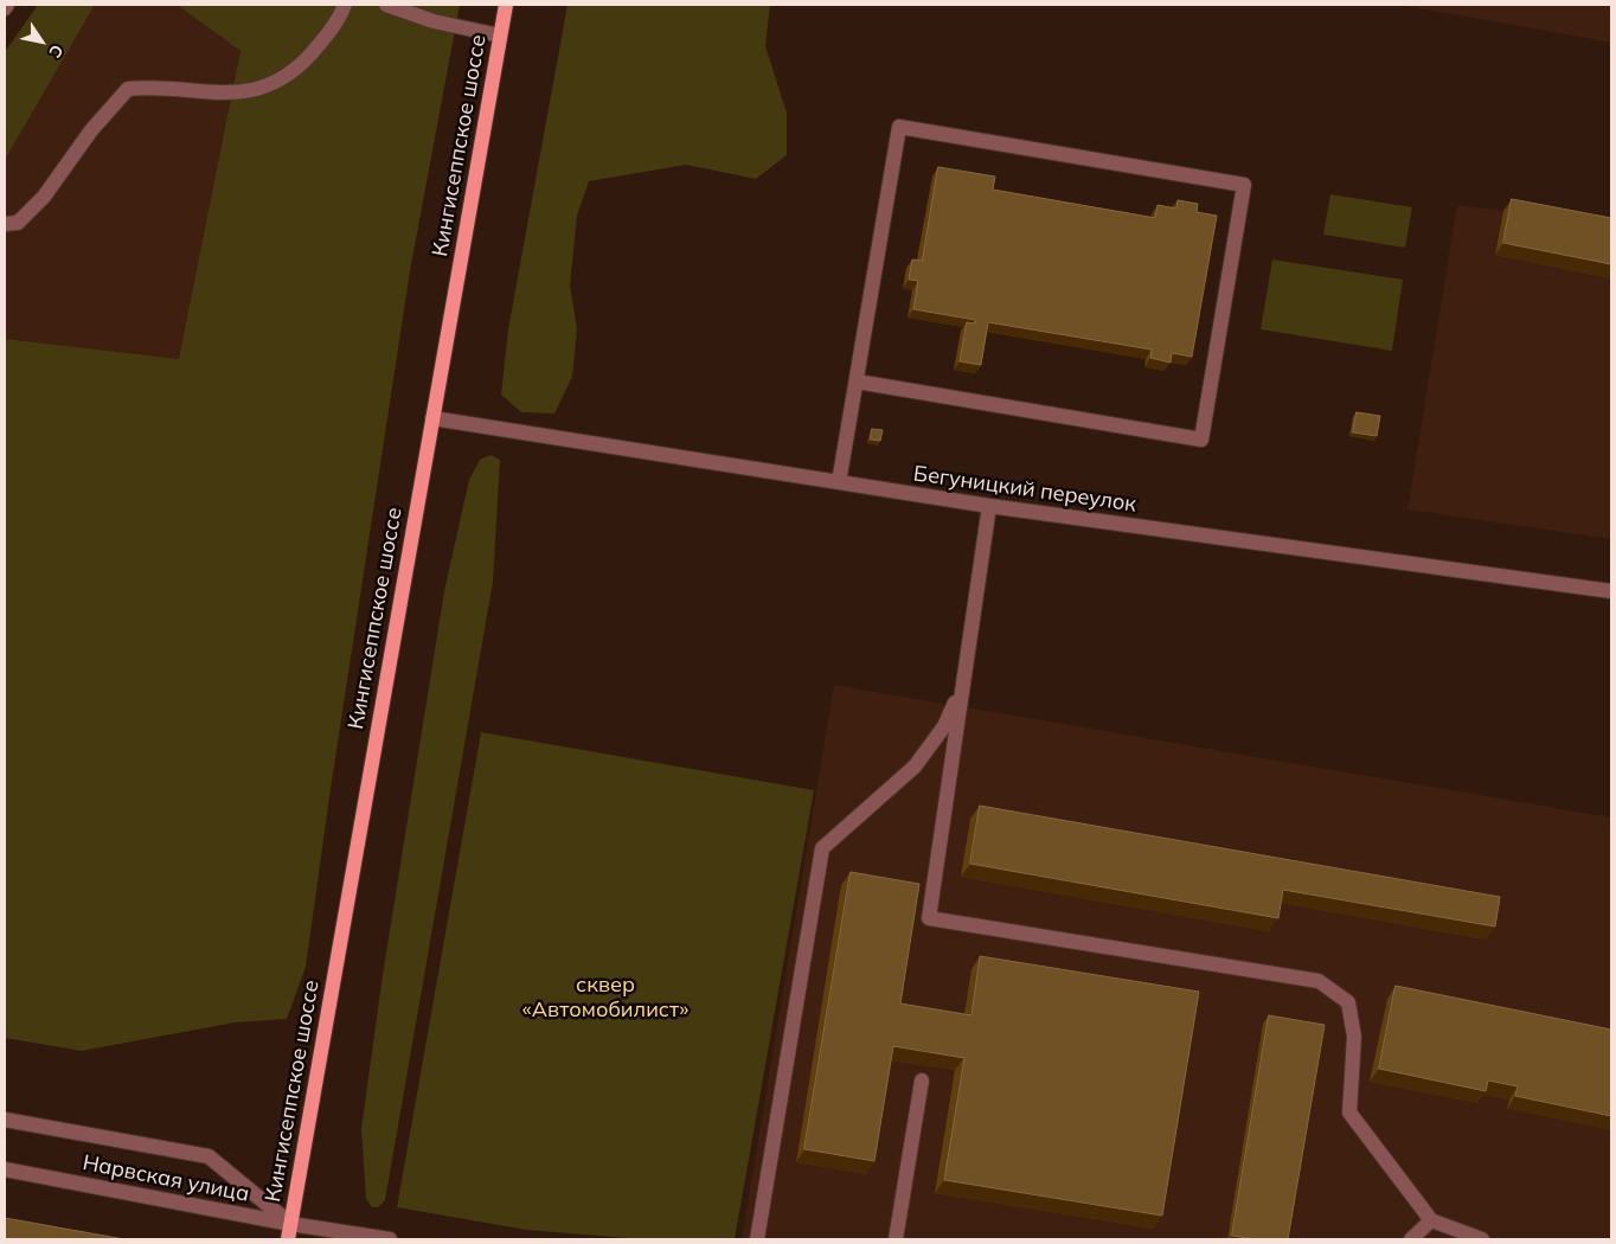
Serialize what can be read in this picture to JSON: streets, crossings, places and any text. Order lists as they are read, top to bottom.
{
  "streets": {
    "main road": ["Кингисеппское шоссе"],
    "street": ["Бегуницкий переулок", "Нарвская улица"]
  },
  "crossings": [
    ["Кингисеппское шоссе", "Бегуницкий переулок"],
    ["Кингисеппское шоссе", "Нарвская улица"]
  ],
  "parks": ["сквер «Автомобилист»"],
  "north": "bottom right"
}
